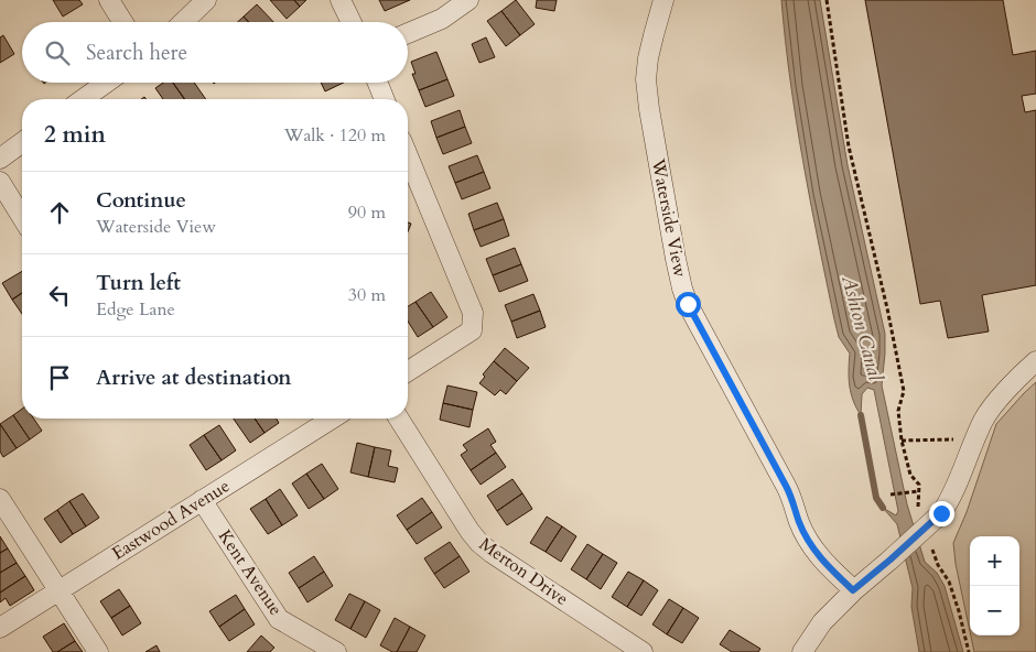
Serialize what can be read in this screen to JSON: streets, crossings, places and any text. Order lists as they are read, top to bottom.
{
  "streets": {
    "street": [
      "Waterside View",
      "Eastwood Avenue",
      "Merton Drive",
      "Kent Avenue"
    ]
  },
  "crossings": [
    ["Eastwood Avenue", "Kent Avenue"]
  ],
  "water": ["Ashton Canal"],
  "page": {
    "search": "Search here",
    "heading": ["2 min", "Walk · 120 m"],
    "list": [
      ["Continue", "Waterside View", "90 m"],
      ["Turn left", "Edge Lane", "30 m"],
      "Arrive at destination"
    ],
    "map_buttons": ["+", "−"]
  }
}
